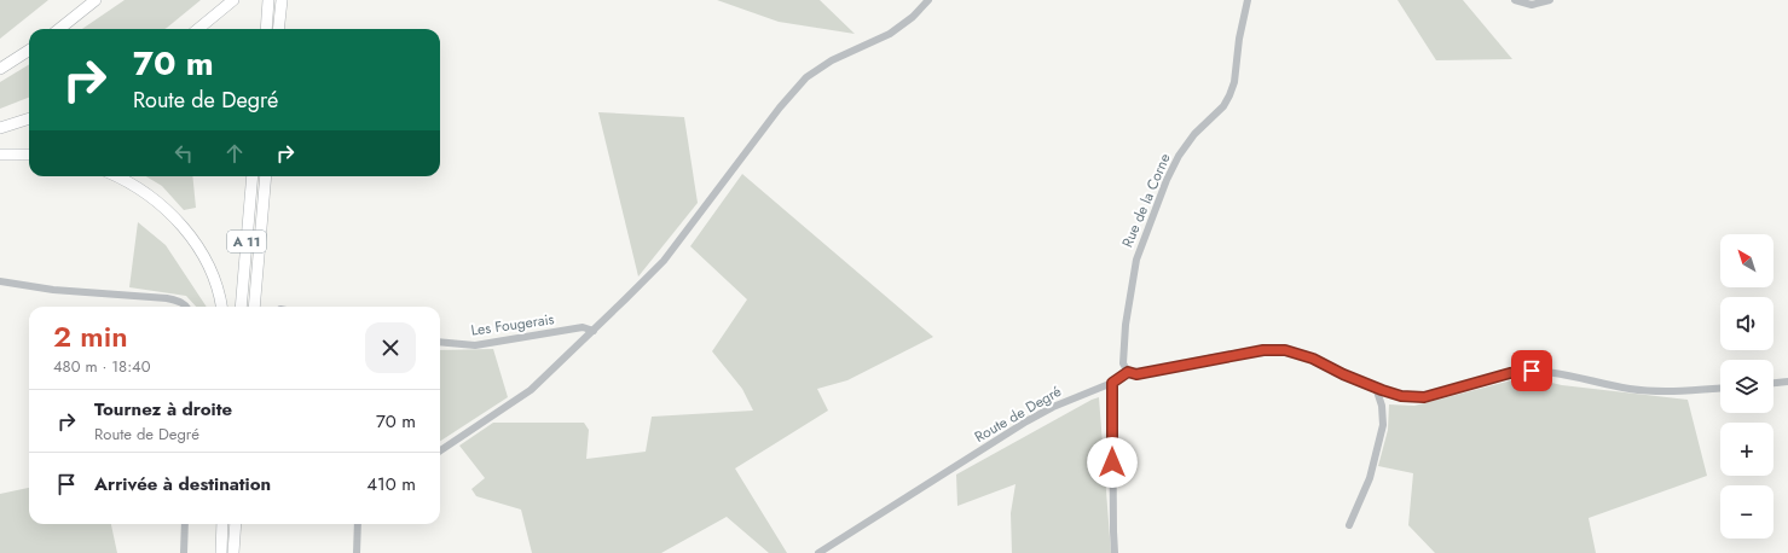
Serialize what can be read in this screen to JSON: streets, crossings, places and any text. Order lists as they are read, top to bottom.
{
  "streets": {
    "highway": ["A 11"],
    "street": ["Rue de la Corne", "Les Fougerais", "Route de Degré"]
  },
  "crossings": [
    ["Rue de la Corne", "Route de Degré"]
  ],
  "north": "top left",
  "page": {
    "turn": ["70 m", "Route de Degré"],
    "map_buttons": ["+", "−"],
    "heading": ["2 min", "480 m · 18:40"],
    "list": [
      {
        "name": "Tournez à droite",
        "note": "Route de Degré",
        "value": "70 m"
      },
      {
        "name": "Arrivée à destination",
        "value": "410 m"
      }
    ]
  }
}
